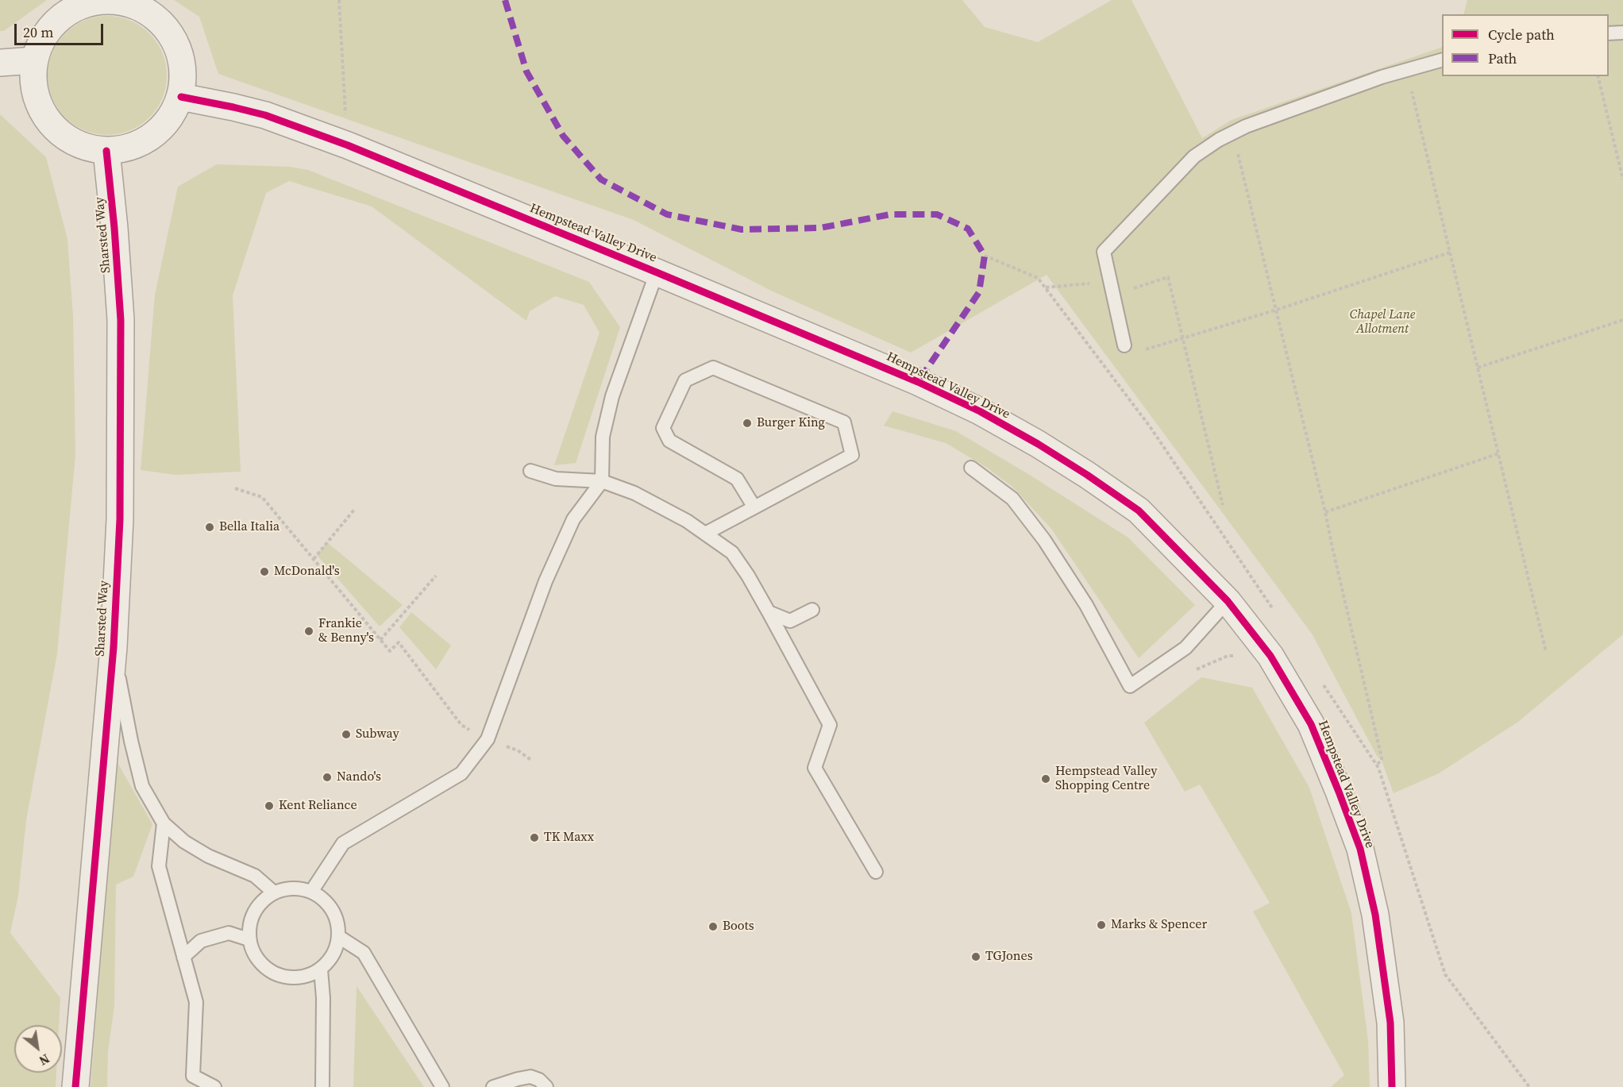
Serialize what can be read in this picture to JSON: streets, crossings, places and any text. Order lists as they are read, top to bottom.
{
  "streets": {
    "street": ["Hempstead Valley Drive", "Sharsted Way"]
  },
  "crossings": [
    ["Hempstead Valley Drive", "Sharsted Way"]
  ],
  "parks": ["Chapel Lane Allotment"],
  "places": [
    "Burger King",
    "Bella Italia",
    "McDonald's",
    "Frankie & Benny's",
    "Subway",
    "Nando's",
    "Hempstead Valley Shopping Centre",
    "Kent Reliance",
    "TK Maxx",
    "Marks & Spencer",
    "Boots",
    "TGJones"
  ],
  "legend": ["Cycle path", "Path"],
  "scale_bar": "20 m",
  "north": "bottom right"
}
